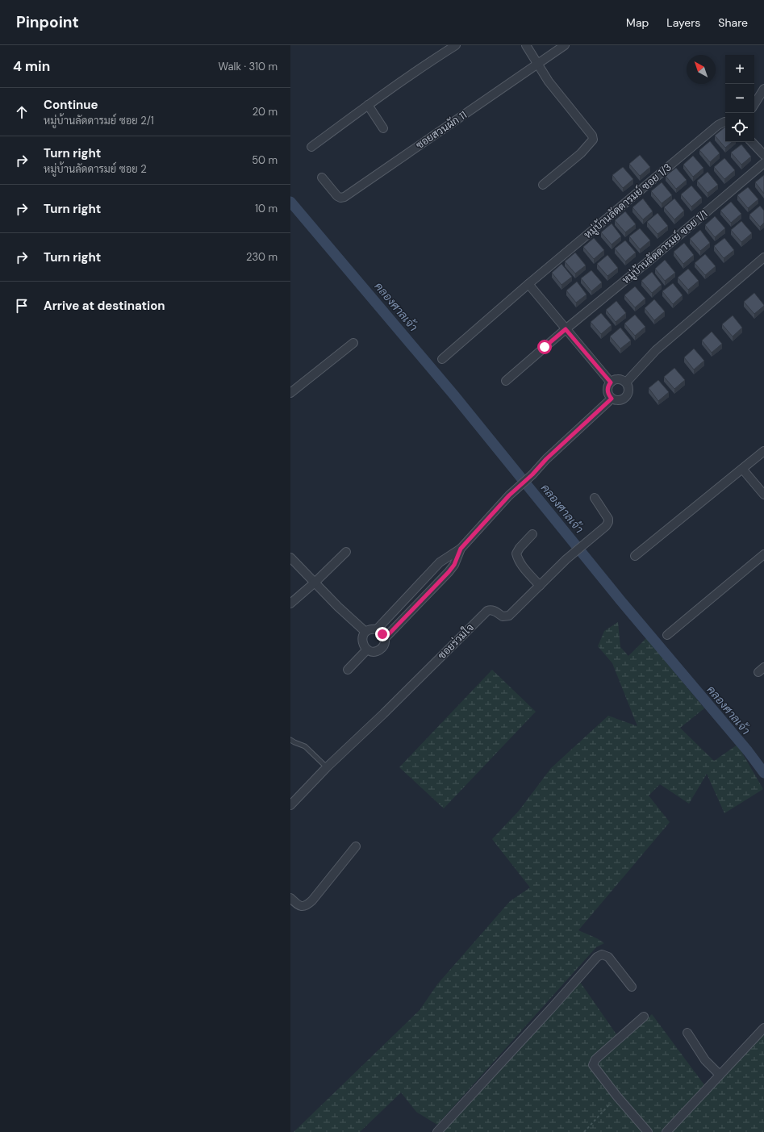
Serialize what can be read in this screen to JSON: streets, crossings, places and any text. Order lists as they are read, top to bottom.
{
  "streets": {
    "street": [
      "ซอยสวนผัก 11",
      "หมู่บ้านลัดดารมย์ ซอย 1/3",
      "หมู่บ้านลัดดารมย์ ซอย 1/1",
      "ซอยร่วมใจ"
    ]
  },
  "water": ["คลองศาลเจ้า"],
  "north": "top left",
  "page": {
    "header": "Pinpoint",
    "nav": ["Map", "Layers", "Share"],
    "heading": ["4 min", "Walk · 310 m"],
    "map_buttons": ["+", "−"],
    "list": [
      ["Continue", "หมู่บ้านลัดดารมย์ ซอย 2/1", "20 m"],
      ["Turn right", "หมู่บ้านลัดดารมย์ ซอย 2", "50 m"],
      ["Turn right", "10 m"],
      ["Turn right", "230 m"],
      "Arrive at destination"
    ]
  }
}
